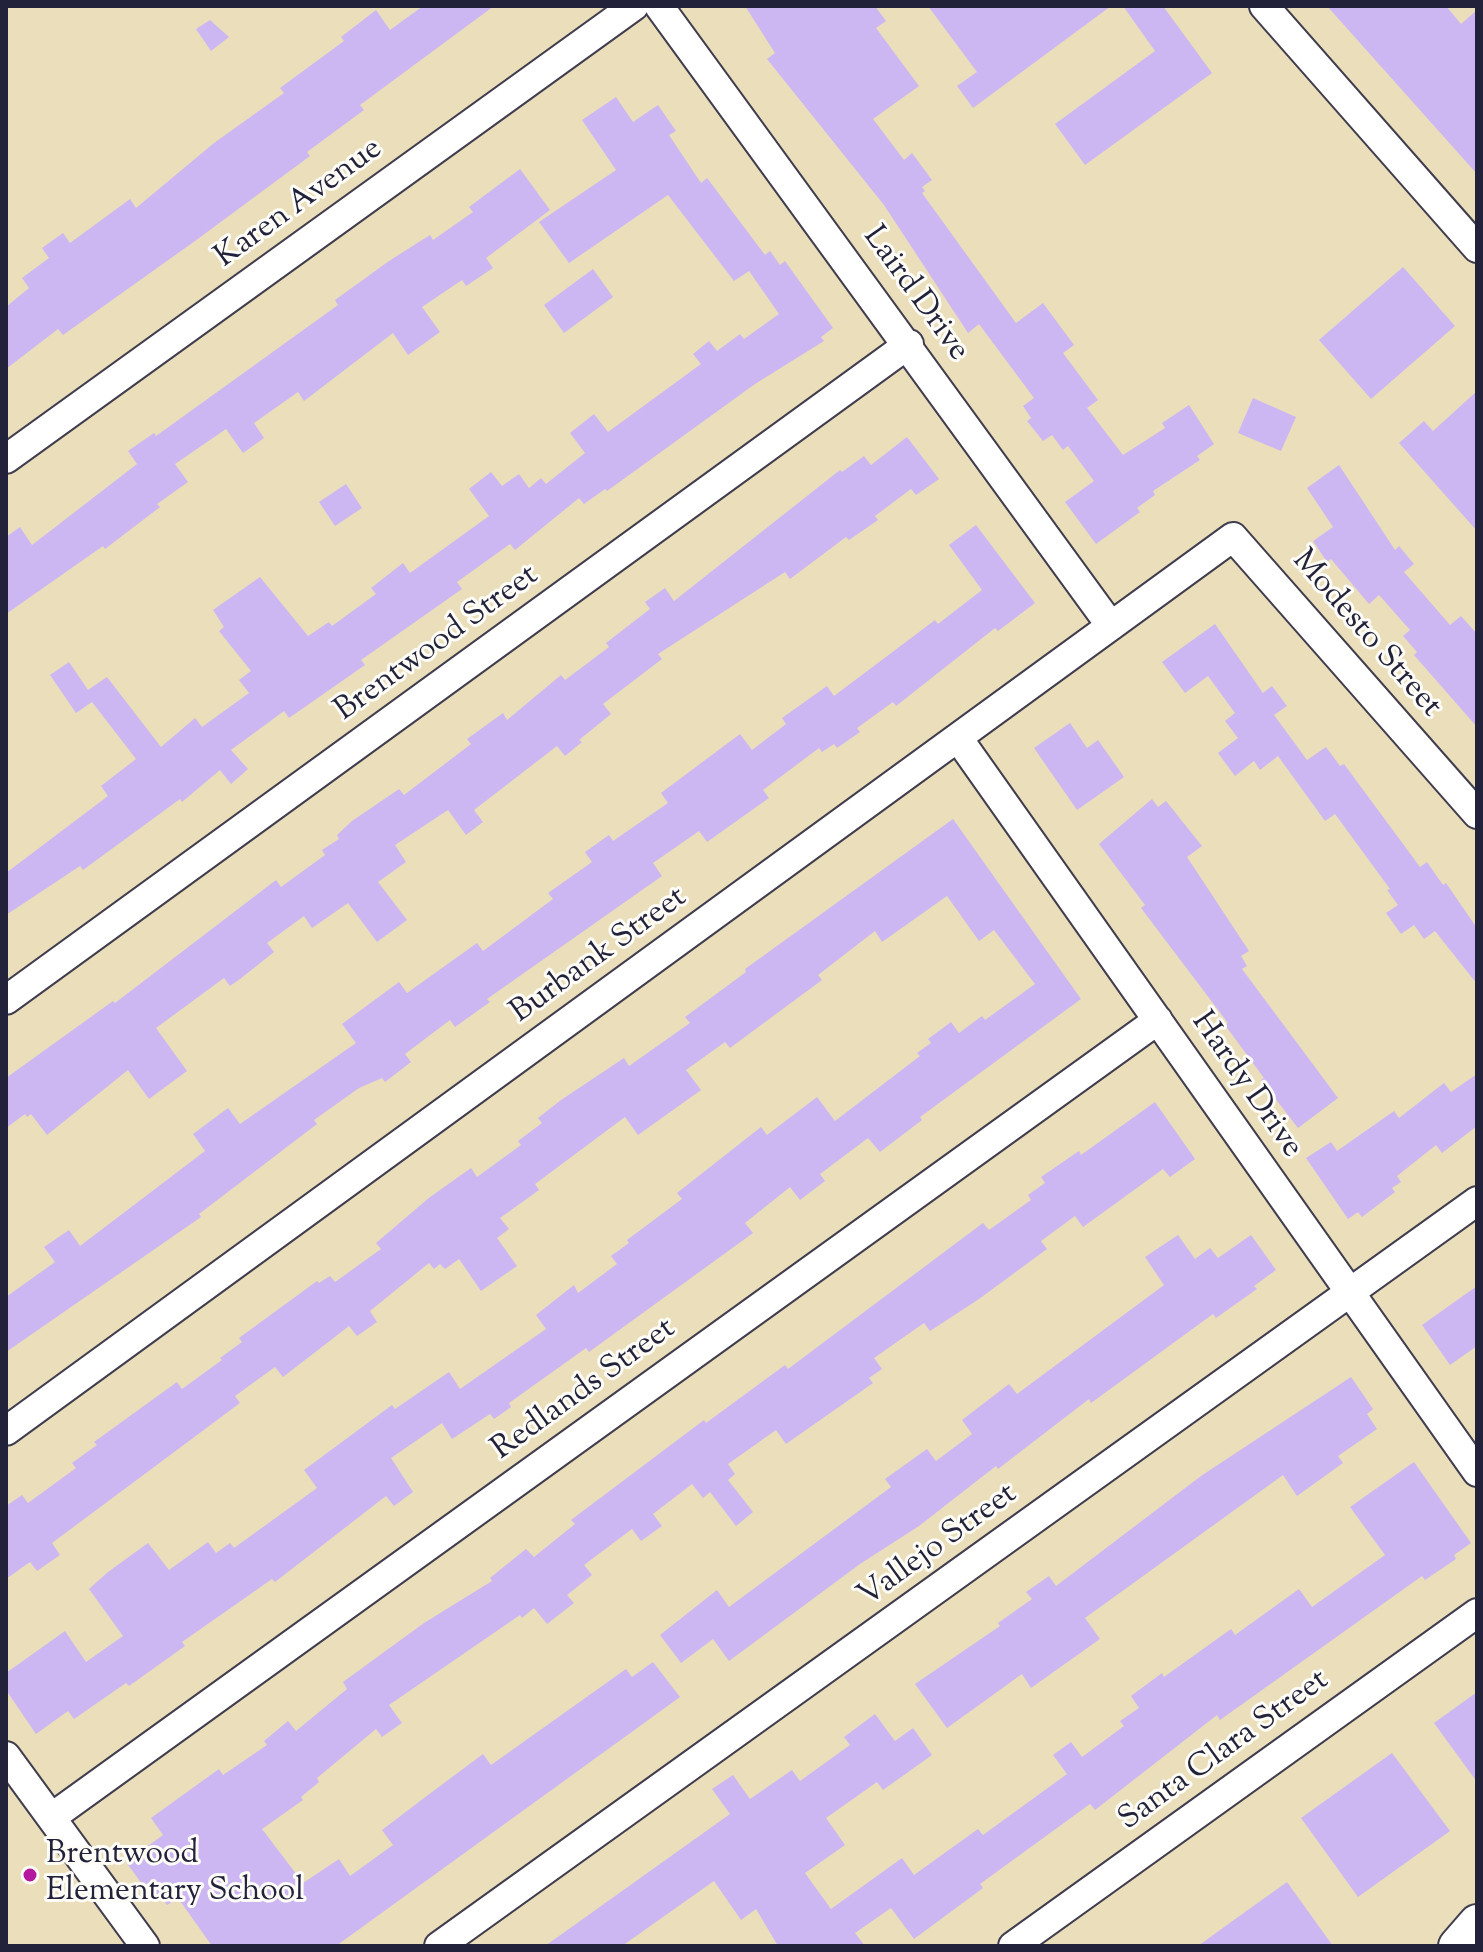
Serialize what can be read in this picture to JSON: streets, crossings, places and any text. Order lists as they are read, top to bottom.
{
  "streets": {
    "street": [
      "Karen Avenue",
      "Laird Drive",
      "Modesto Street",
      "Brentwood Street",
      "Burbank Street",
      "Hardy Drive",
      "Redlands Street",
      "Vallejo Street",
      "Santa Clara Street"
    ]
  },
  "crossings": [
    ["Laird Drive", "Brentwood Street"],
    ["Laird Drive", "Burbank Street"],
    ["Modesto Street", "Burbank Street"],
    ["Burbank Street", "Hardy Drive"],
    ["Hardy Drive", "Redlands Street"],
    ["Hardy Drive", "Vallejo Street"]
  ],
  "places": ["Brentwood Elementary School"]
}
